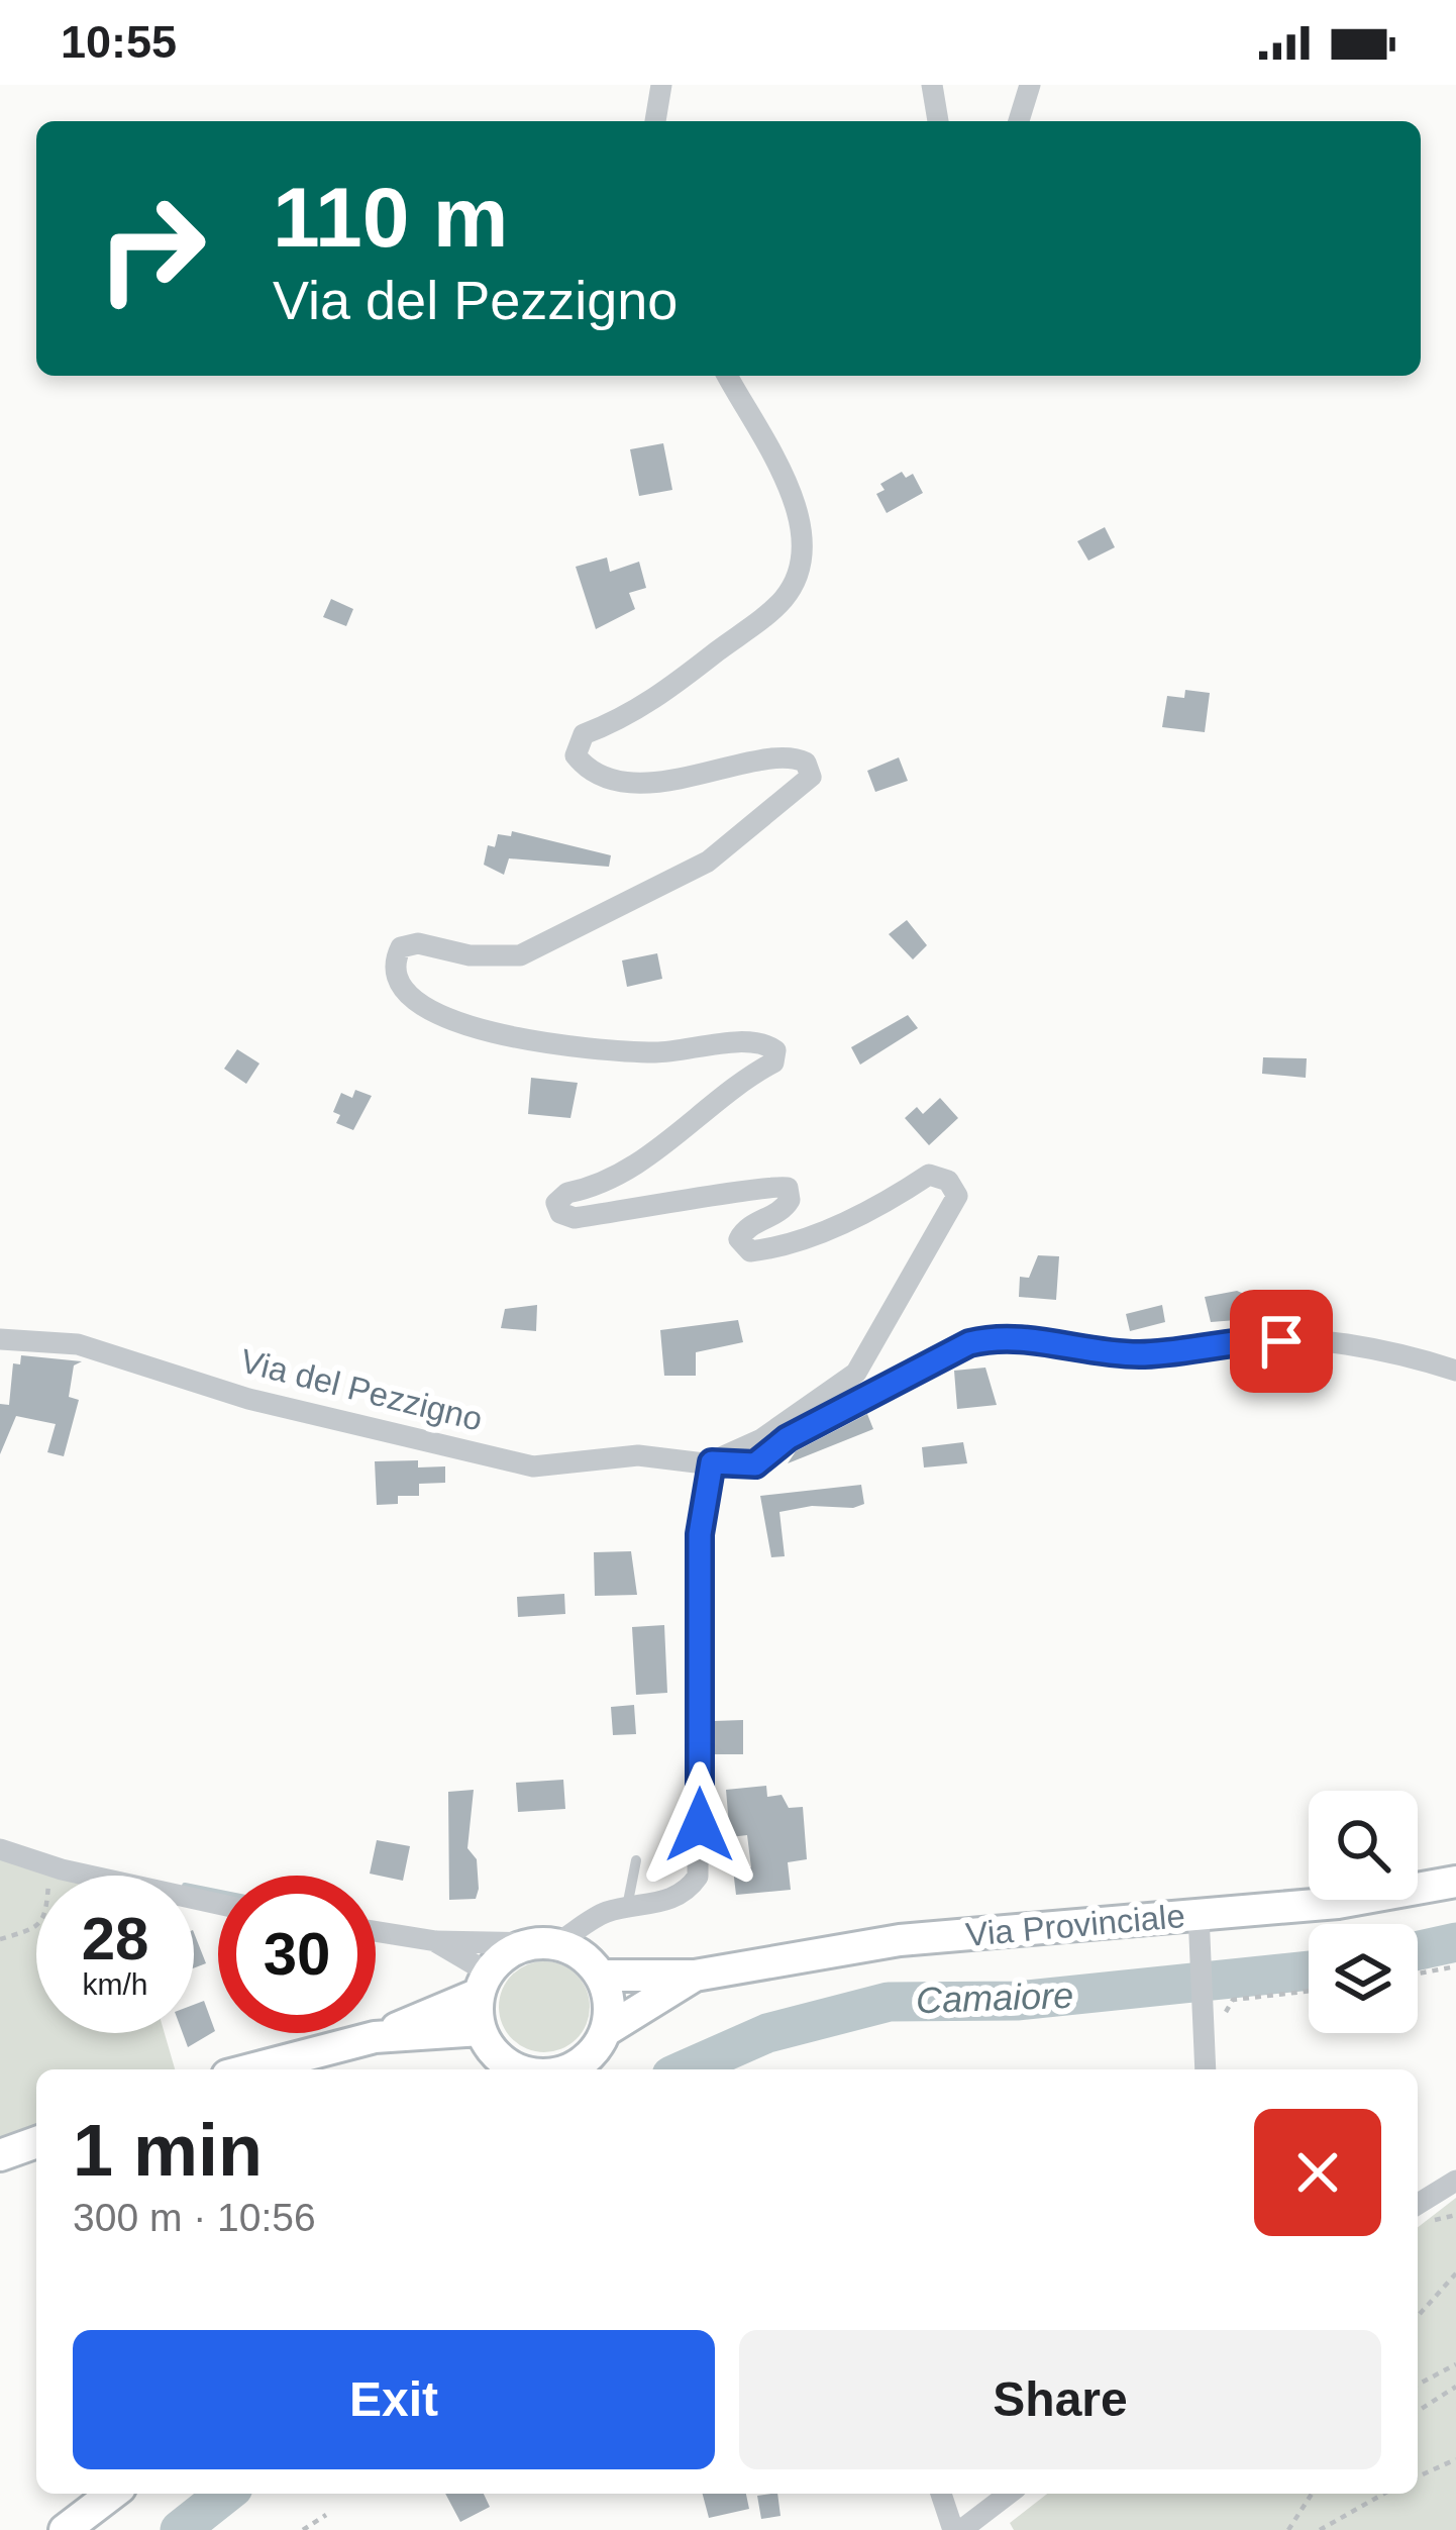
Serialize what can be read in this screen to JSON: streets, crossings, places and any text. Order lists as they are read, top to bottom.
{
  "streets": {
    "main road": ["Via Provinciale"],
    "street": ["Via del Pezzigno"]
  },
  "water": ["Camaiore"],
  "page": {
    "status": "10:55",
    "turn": ["110 m", "Via del Pezzigno"],
    "speed": "28 km/h",
    "limit": "30",
    "heading": ["1 min", "300 m · 10:56"],
    "buttons": ["Exit", "Share"]
  }
}
